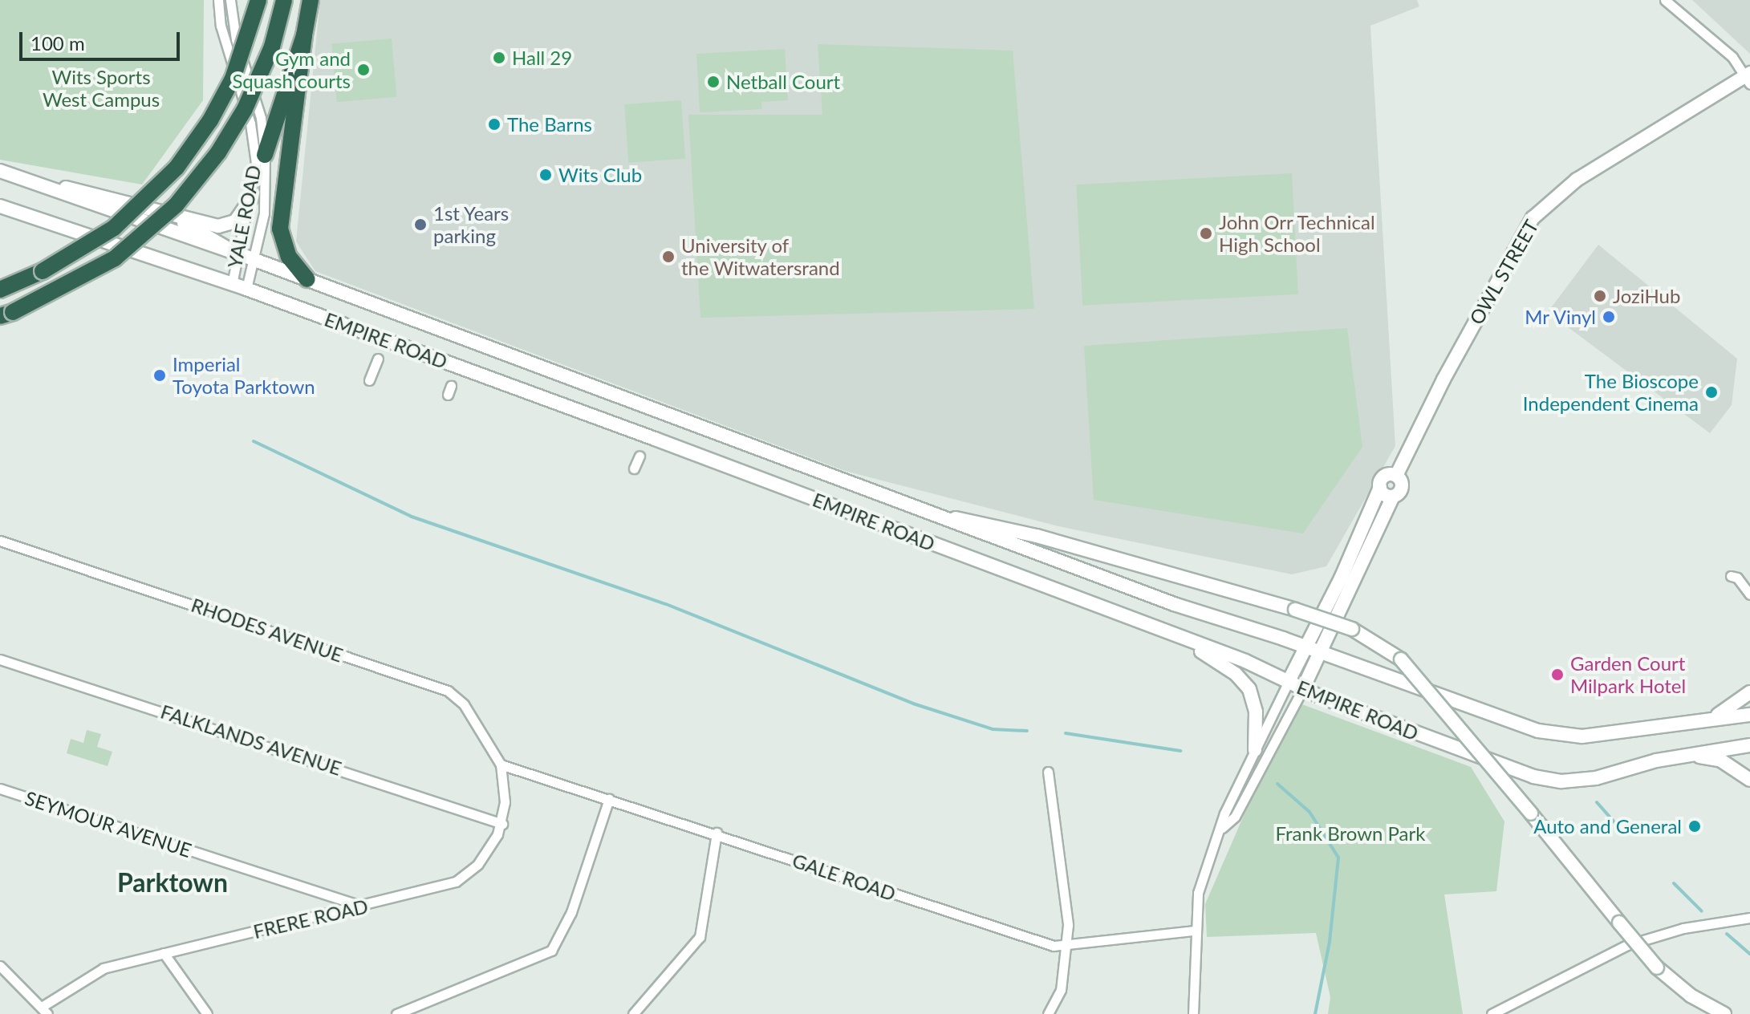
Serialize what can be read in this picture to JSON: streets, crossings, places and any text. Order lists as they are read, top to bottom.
{
  "streets": {
    "main road": ["OWL STREET", "EMPIRE ROAD"],
    "street": [
      "YALE ROAD",
      "RHODES AVENUE",
      "FALKLANDS AVENUE",
      "SEYMOUR AVENUE",
      "GALE ROAD",
      "FRERE ROAD"
    ]
  },
  "crossings": [
    ["YALE ROAD", "EMPIRE ROAD"],
    ["RHODES AVENUE", "GALE ROAD"],
    ["FALKLANDS AVENUE", "FRERE ROAD"],
    ["SEYMOUR AVENUE", "FRERE ROAD"]
  ],
  "districts": ["Parktown"],
  "parks": ["Wits Sports West Campus", "Frank Brown Park"],
  "places": [
    "Hall 29",
    "Gym and Squash courts",
    "Netball Court",
    "The Barns",
    "Wits Club",
    "1st Years parking",
    "John Orr Technical High School",
    "University of the Witwatersrand",
    "JoziHub",
    "Mr Vinyl",
    "Imperial Toyota Parktown",
    "The Bioscope Independent Cinema",
    "Garden Court Milpark Hotel",
    "Auto and General"
  ],
  "scale_bar": "100 m"
}
